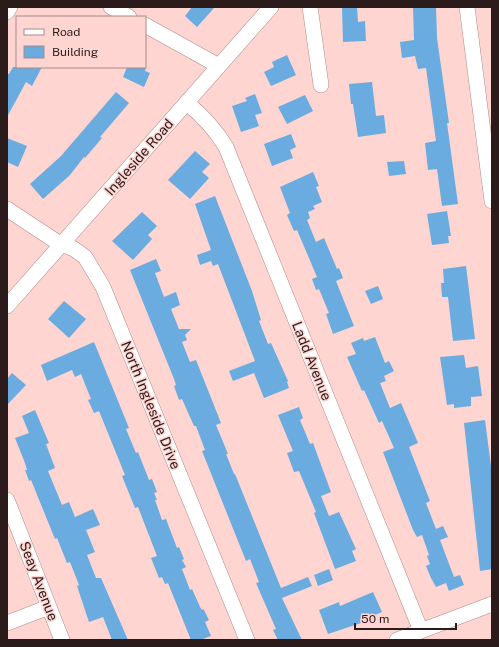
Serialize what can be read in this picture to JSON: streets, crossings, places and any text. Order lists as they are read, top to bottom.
{
  "streets": {
    "street": [
      "Ingleside Road",
      "Ladd Avenue",
      "North Ingleside Drive",
      "Seay Avenue"
    ]
  },
  "crossings": [
    ["Ingleside Road", "Ladd Avenue"],
    ["Ingleside Road", "North Ingleside Drive"]
  ],
  "legend": ["Road", "Building"],
  "scale_bar": "50 m"
}
